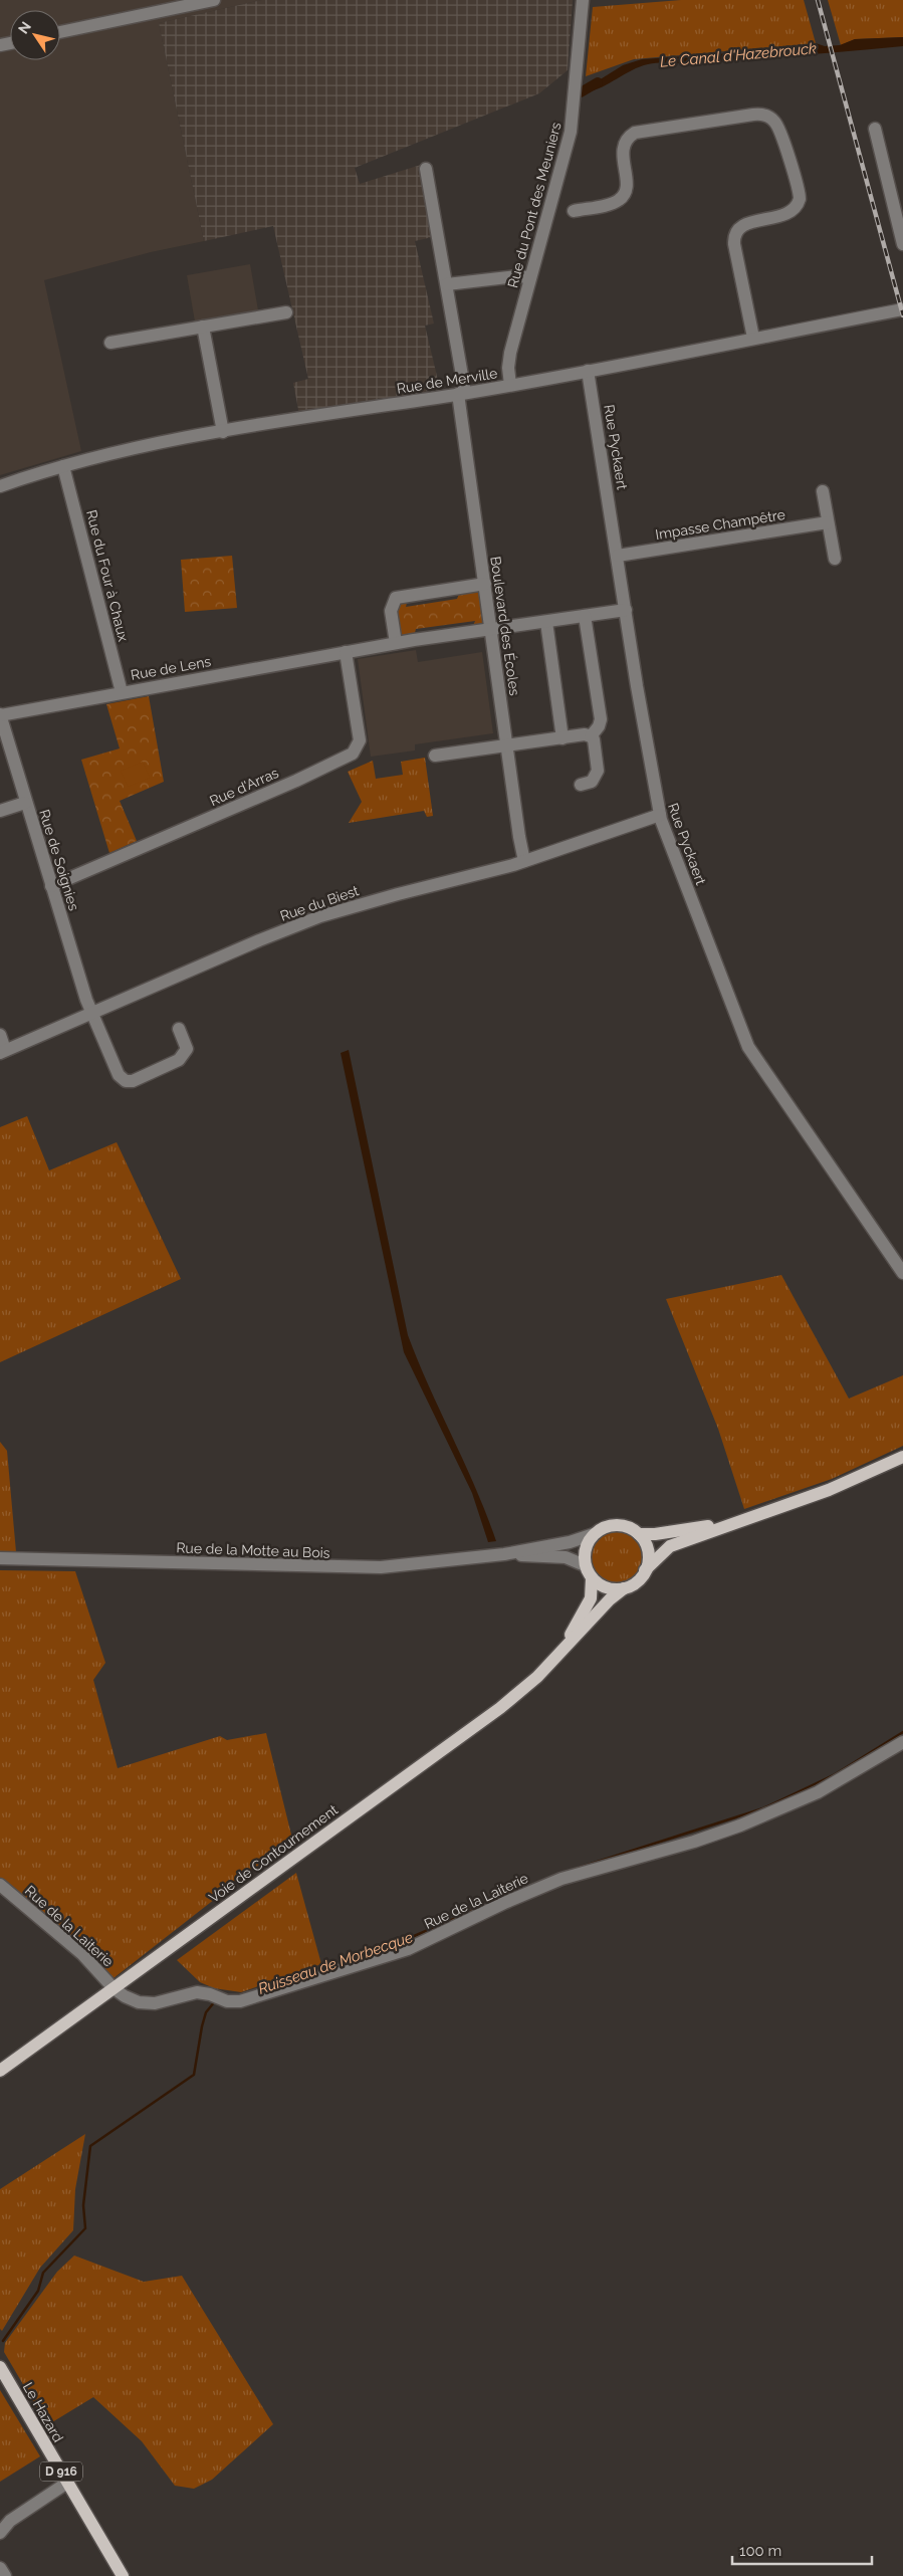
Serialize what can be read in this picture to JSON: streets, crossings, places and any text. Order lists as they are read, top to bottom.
{
  "streets": {
    "main road": ["Voie de Contournement", "Le Hazard", "D 916"],
    "street": [
      "Rue du Pont des Meuniers",
      "Rue de Merville",
      "Rue Pyckaert",
      "Impasse Champêtre",
      "Rue du Four à Chaux",
      "Boulevard des Écoles",
      "Rue de Lens",
      "Rue d'Arras",
      "Rue de Soignies",
      "Rue du Biest",
      "Rue de la Motte au Bois",
      "Rue de la Laiterie"
    ]
  },
  "crossings": [
    ["Rue du Pont des Meuniers", "Rue de Merville"],
    ["Rue de Merville", "Rue Pyckaert"],
    ["Rue de Merville", "Rue du Four à Chaux"],
    ["Rue de Merville", "Boulevard des Écoles"],
    ["Rue Pyckaert", "Impasse Champêtre"],
    ["Rue Pyckaert", "Rue de Lens"],
    ["Rue Pyckaert", "Rue du Biest"],
    ["Rue du Four à Chaux", "Rue de Lens"],
    ["Boulevard des Écoles", "Rue de Lens"],
    ["Boulevard des Écoles", "Rue du Biest"],
    ["Rue de Lens", "Rue d'Arras"],
    ["Rue de Lens", "Rue de Soignies"],
    ["Rue d'Arras", "Rue de Soignies"],
    ["Rue de Soignies", "Rue du Biest"],
    ["Voie de Contournement", "Rue de la Laiterie"]
  ],
  "water": ["Le Canal d'Hazebrouck", "Ruisseau de Morbecque"],
  "scale_bar": "100 m",
  "north": "top left"
}
